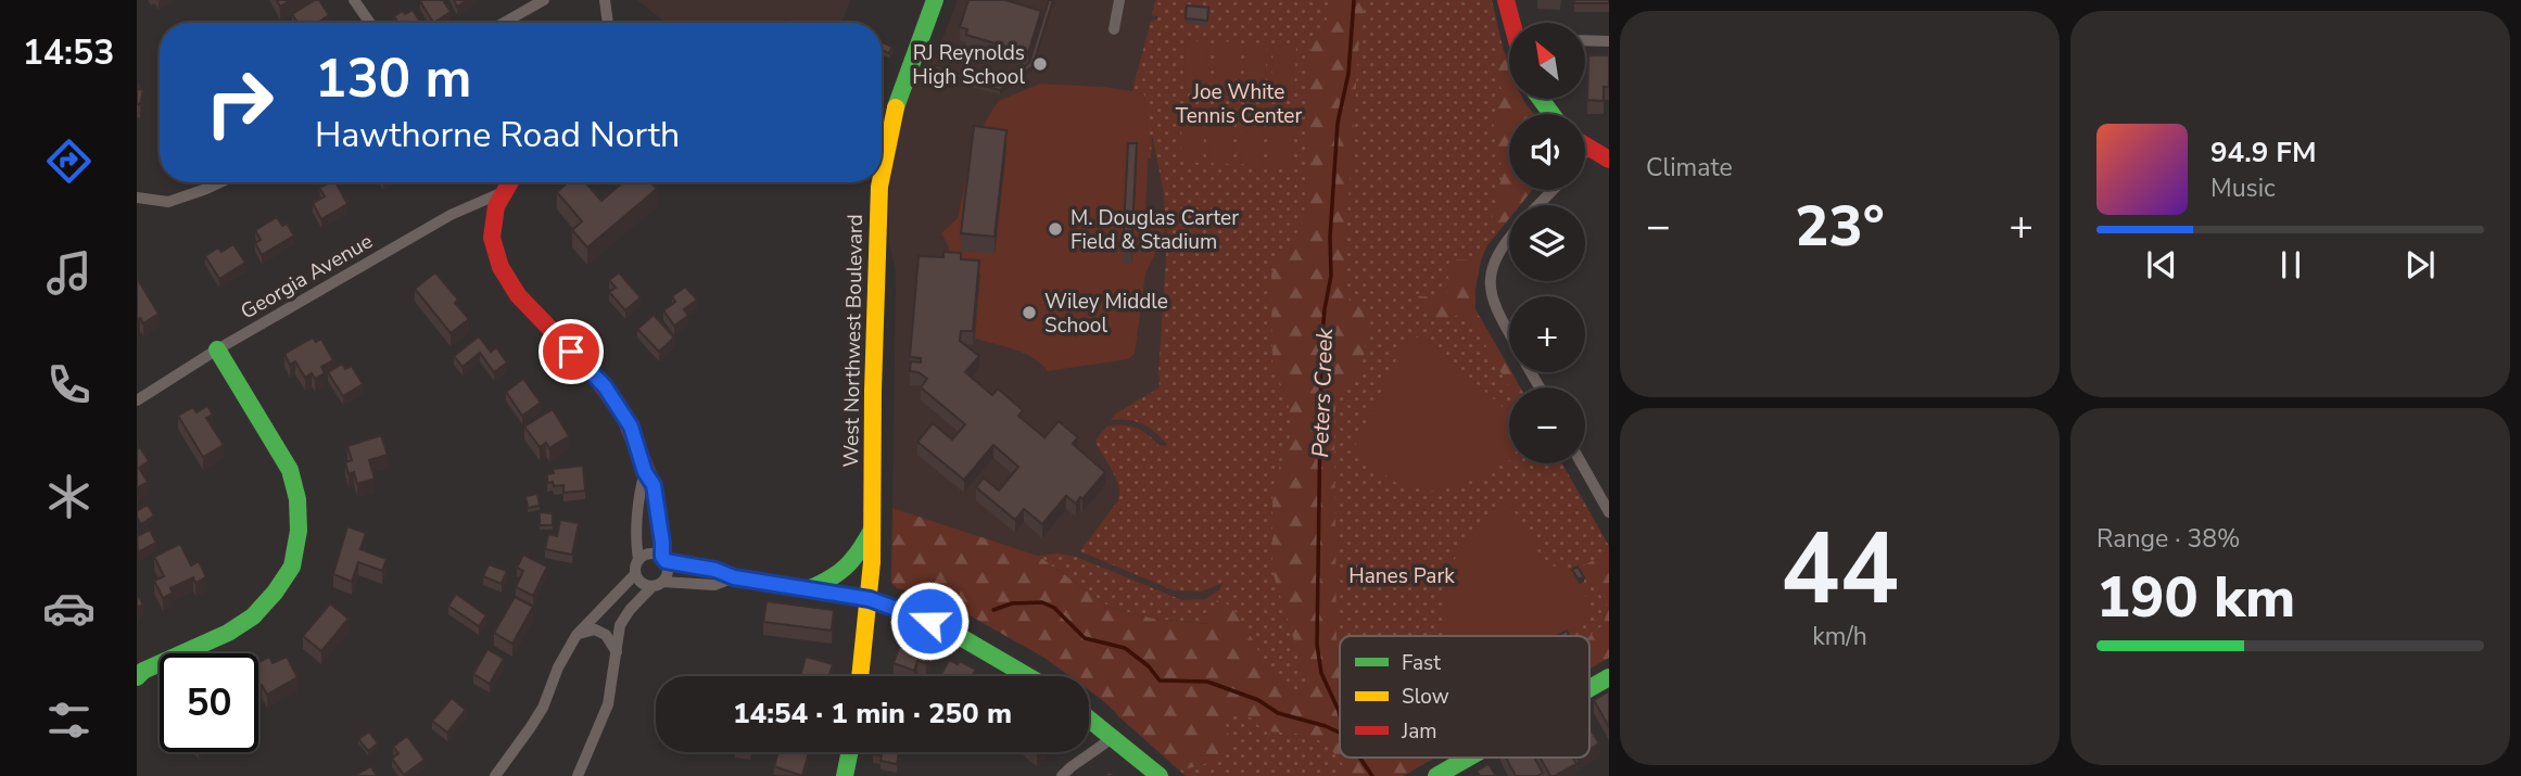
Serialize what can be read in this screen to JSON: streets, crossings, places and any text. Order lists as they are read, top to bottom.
{
  "streets": {
    "street": ["Georgia Avenue", "West Northwest Boulevard"]
  },
  "water": ["Peters Creek"],
  "parks": ["Joe White Tennis Center", "Hanes Park"],
  "places": ["RJ Reynolds High School", "M. Douglas Carter Field & Stadium", "Wiley Middle School"],
  "legend": ["Fast", "Slow", "Jam"],
  "north": "top left",
  "page": {
    "tabs": "14:53",
    "tile": [
      "Climate",
      ["44", "km/h"],
      ["Range · 38%", "190 km"]
    ],
    "map_buttons": ["+", "−"],
    "turn": ["130 m", "Hawthorne Road North"],
    "song": ["94.9 FM", "Music"],
    "heat": ["−", "23°", "+"],
    "limit": "50",
    "trip": "14:54 · 1 min · 250 m"
  }
}
